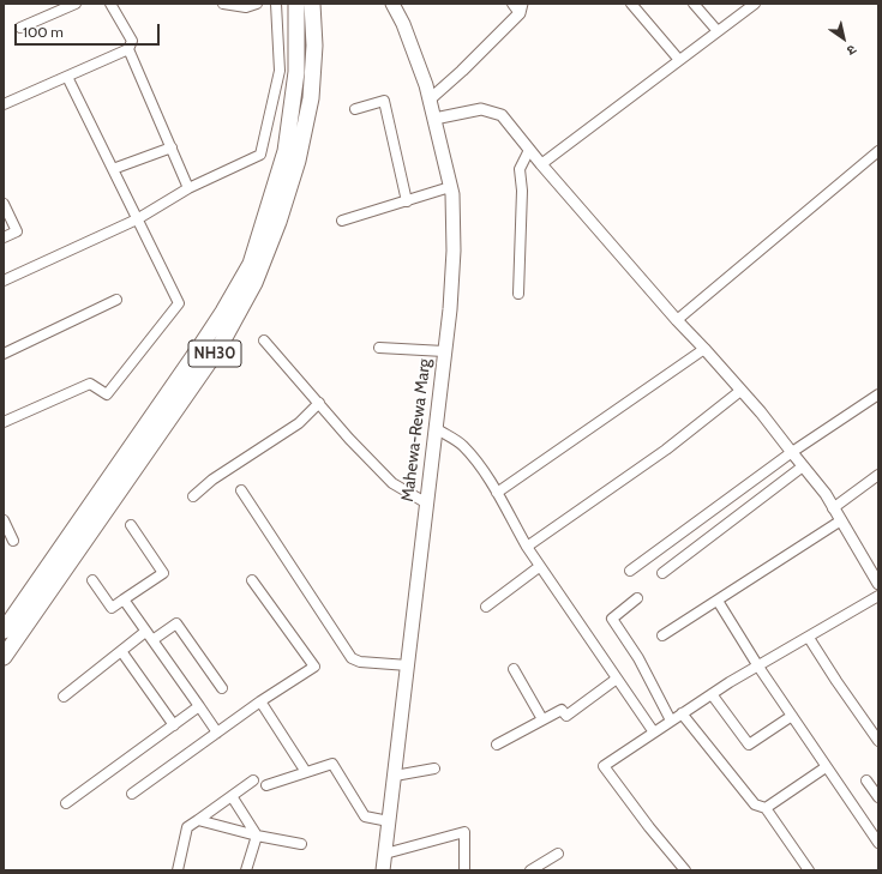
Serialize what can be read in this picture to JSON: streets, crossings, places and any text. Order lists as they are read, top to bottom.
{
  "streets": {
    "highway": ["NH30"],
    "main road": ["Mahewa-Rewa Marg"]
  },
  "scale_bar": "100 m",
  "north": "bottom right"
}
